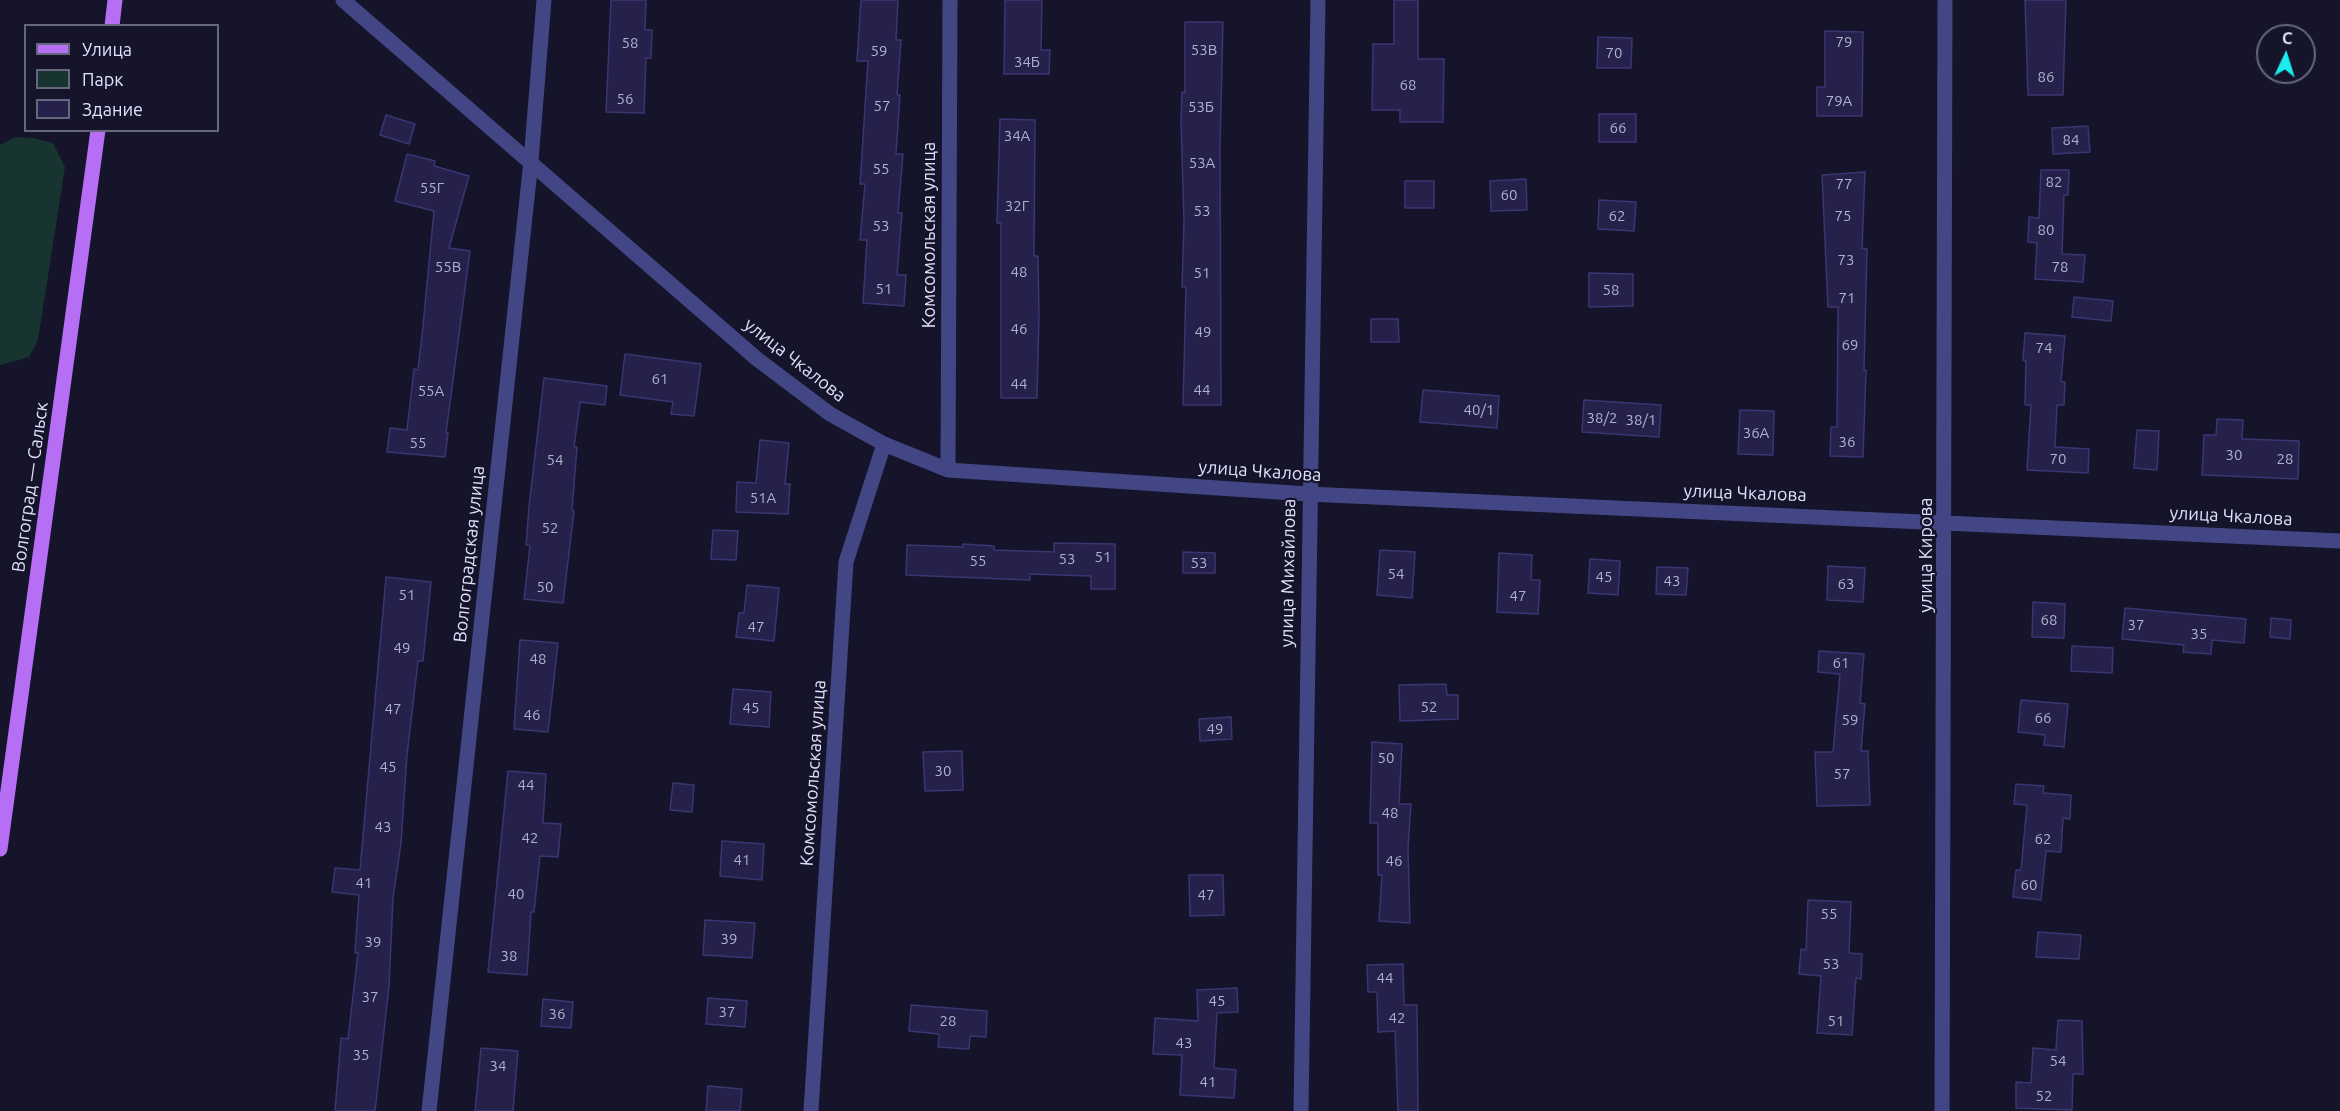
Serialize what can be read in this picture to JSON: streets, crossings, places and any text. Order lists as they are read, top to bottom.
{
  "streets": {
    "main road": ["Волгоград — Сальск"],
    "street": [
      "Комсомольская улица",
      "улица Чкалова",
      "Волгоградская улица",
      "улица Кирова",
      "улица Михайлова"
    ]
  },
  "crossings": [
    ["Комсомольская улица", "улица Чкалова"],
    ["улица Чкалова", "Волгоградская улица"],
    ["улица Чкалова", "улица Кирова"],
    ["улица Чкалова", "улица Михайлова"]
  ],
  "house_numbers": [
    "79",
    "58",
    "53В",
    "59",
    "70",
    "34Б",
    "86",
    "68",
    "56",
    "79А",
    "57",
    "53Б",
    "66",
    "34А",
    "84",
    "53А",
    "55",
    "82",
    "77",
    "55Г",
    "60",
    "32Г",
    "53",
    "62",
    "75",
    "53",
    "80",
    "73",
    "55В",
    "78",
    "48",
    "51",
    "51",
    "58",
    "71",
    "46",
    "49",
    "69",
    "74",
    "61",
    "44",
    "44",
    "55А",
    "40/1",
    "38/2",
    "38/1",
    "36А",
    "36",
    "55",
    "30",
    "70",
    "28",
    "54",
    "51А",
    "52",
    "51",
    "53",
    "55",
    "53",
    "54",
    "45",
    "43",
    "63",
    "50",
    "51",
    "47",
    "68",
    "37",
    "47",
    "35",
    "49",
    "48",
    "61",
    "52",
    "45",
    "47",
    "46",
    "66",
    "59",
    "49",
    "50",
    "45",
    "30",
    "57",
    "44",
    "48",
    "43",
    "42",
    "62",
    "41",
    "46",
    "41",
    "60",
    "40",
    "47",
    "55",
    "39",
    "39",
    "38",
    "53",
    "44",
    "37",
    "45",
    "37",
    "36",
    "42",
    "28",
    "51",
    "43",
    "35",
    "54",
    "34",
    "41",
    "52"
  ],
  "legend": ["Улица", "Парк", "Здание"],
  "north": "top"
}
